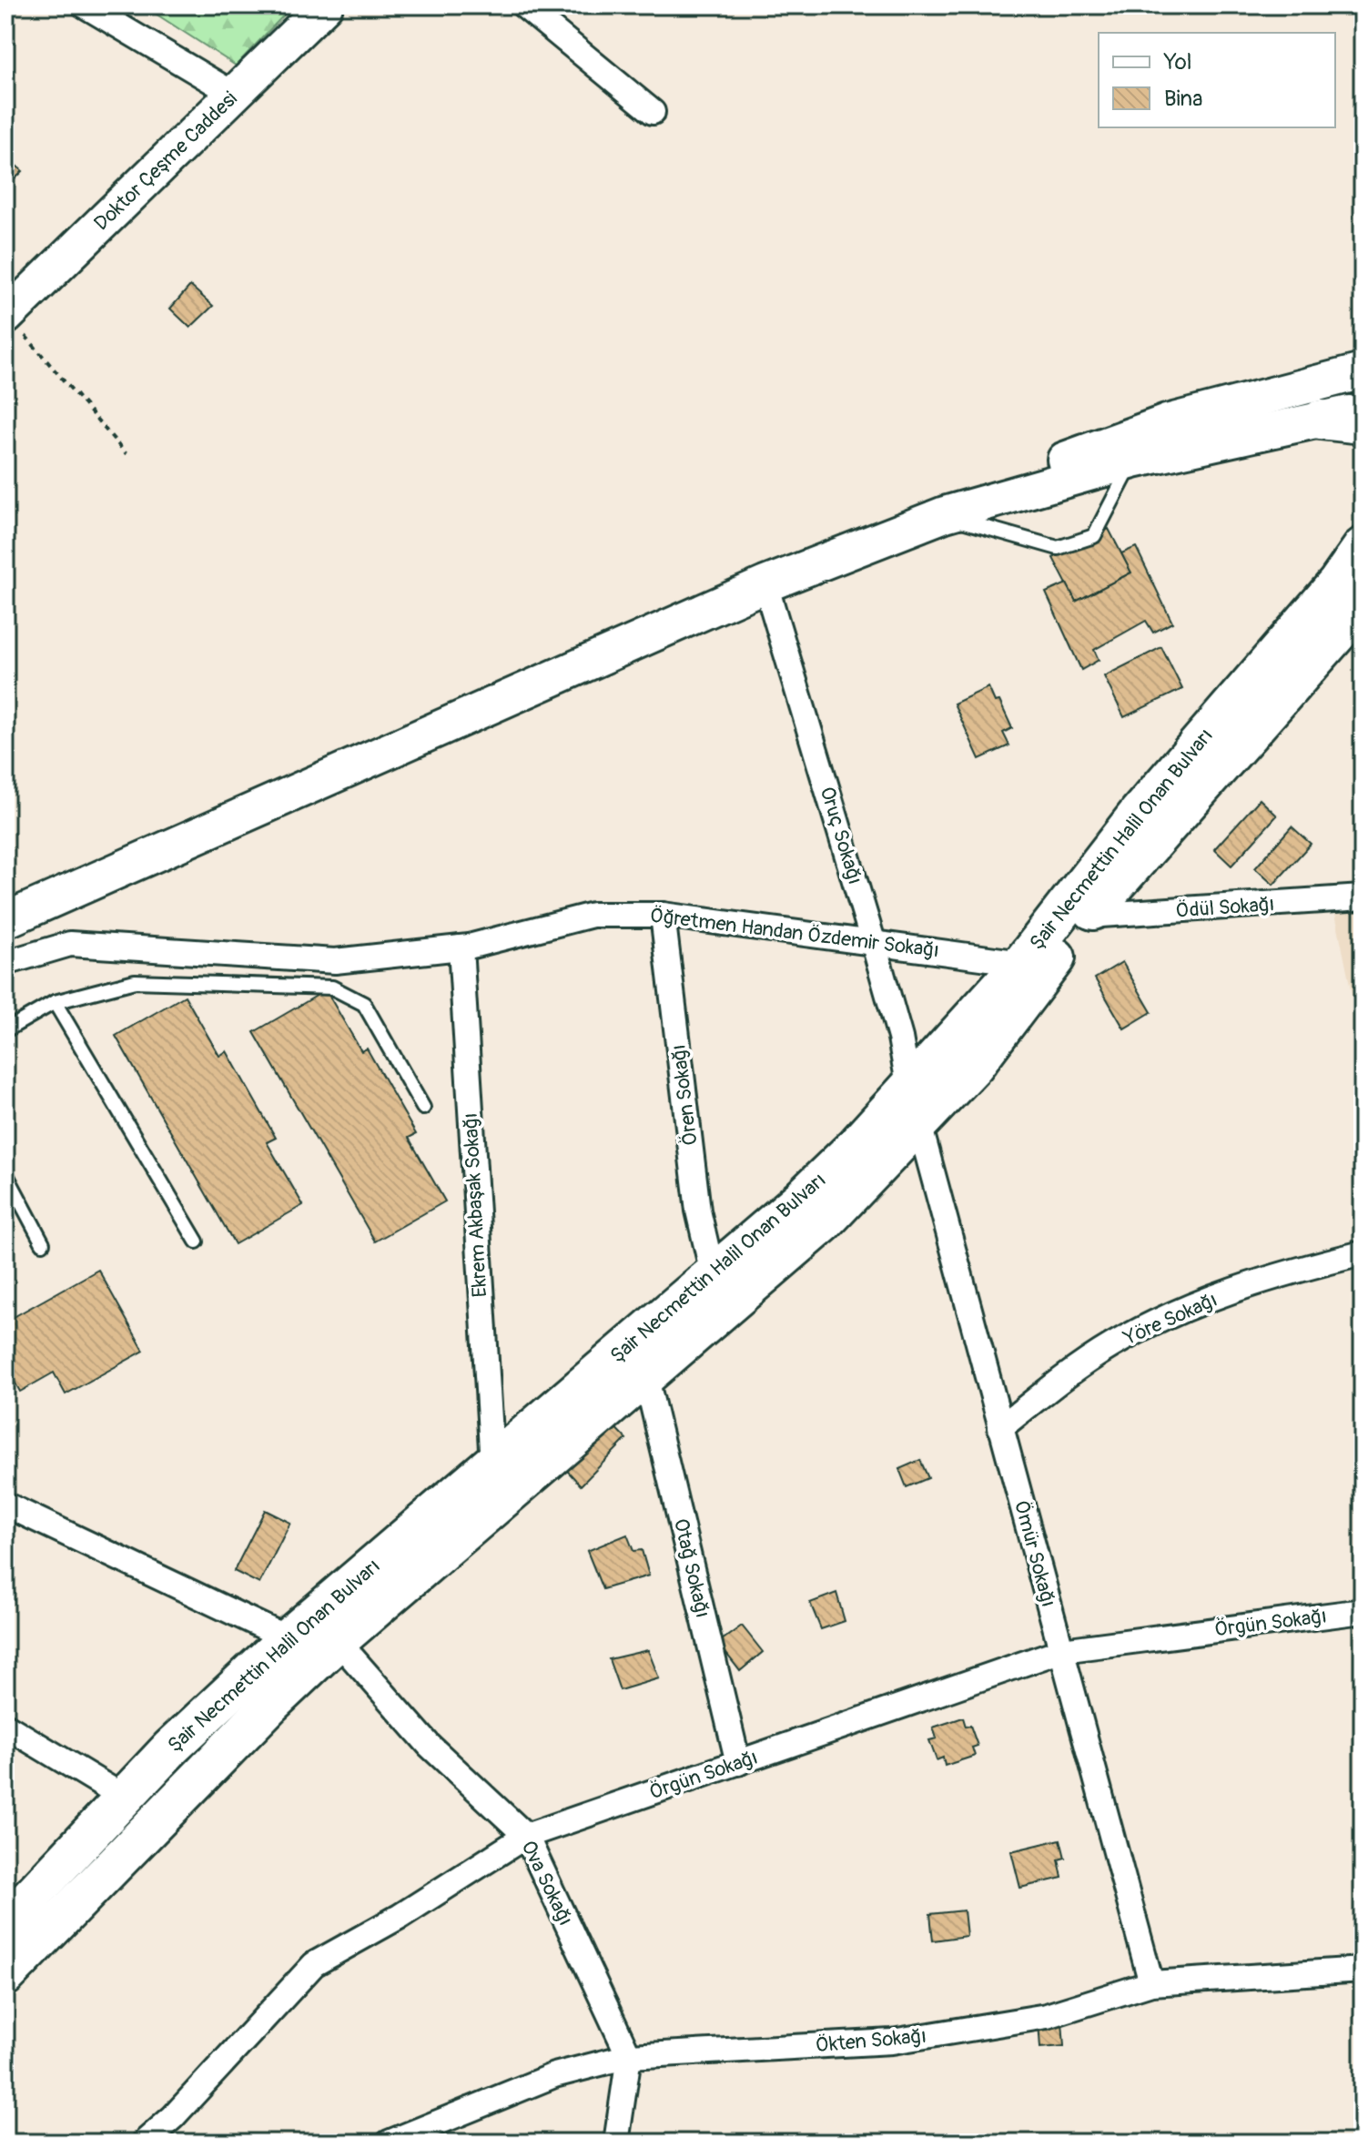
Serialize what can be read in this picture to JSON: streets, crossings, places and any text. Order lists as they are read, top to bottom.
{
  "streets": {
    "main road": ["Doktor Çeşme Caddesi", "Şair Necmettin Halil Onan Bulvarı"],
    "street": [
      "Oruç Sokağı",
      "Ödül Sokağı",
      "Öğretmen Handan Özdemir Sokağı",
      "Ören Sokağı",
      "Ekrem Akbaşak Sokağı",
      "Yöre Sokağı",
      "Ömür Sokağı",
      "Otağ Sokağı",
      "Örgün Sokağı",
      "Ova Sokağı",
      "Ökten Sokağı"
    ]
  },
  "crossings": [
    ["Oruç Sokağı", "Şair Necmettin Halil Onan Bulvarı"],
    ["Oruç Sokağı", "Öğretmen Handan Özdemir Sokağı"],
    ["Oruç Sokağı", "Ömür Sokağı"],
    ["Şair Necmettin Halil Onan Bulvarı", "Ödül Sokağı"],
    ["Şair Necmettin Halil Onan Bulvarı", "Öğretmen Handan Özdemir Sokağı"],
    ["Şair Necmettin Halil Onan Bulvarı", "Ören Sokağı"],
    ["Şair Necmettin Halil Onan Bulvarı", "Ekrem Akbaşak Sokağı"],
    ["Şair Necmettin Halil Onan Bulvarı", "Ömür Sokağı"],
    ["Şair Necmettin Halil Onan Bulvarı", "Otağ Sokağı"],
    ["Şair Necmettin Halil Onan Bulvarı", "Ova Sokağı"],
    ["Öğretmen Handan Özdemir Sokağı", "Ören Sokağı"],
    ["Öğretmen Handan Özdemir Sokağı", "Ekrem Akbaşak Sokağı"],
    ["Yöre Sokağı", "Ömür Sokağı"],
    ["Ömür Sokağı", "Örgün Sokağı"],
    ["Ömür Sokağı", "Ökten Sokağı"],
    ["Otağ Sokağı", "Örgün Sokağı"],
    ["Örgün Sokağı", "Ova Sokağı"],
    ["Ova Sokağı", "Ökten Sokağı"]
  ],
  "legend": ["Yol", "Bina"]
}
